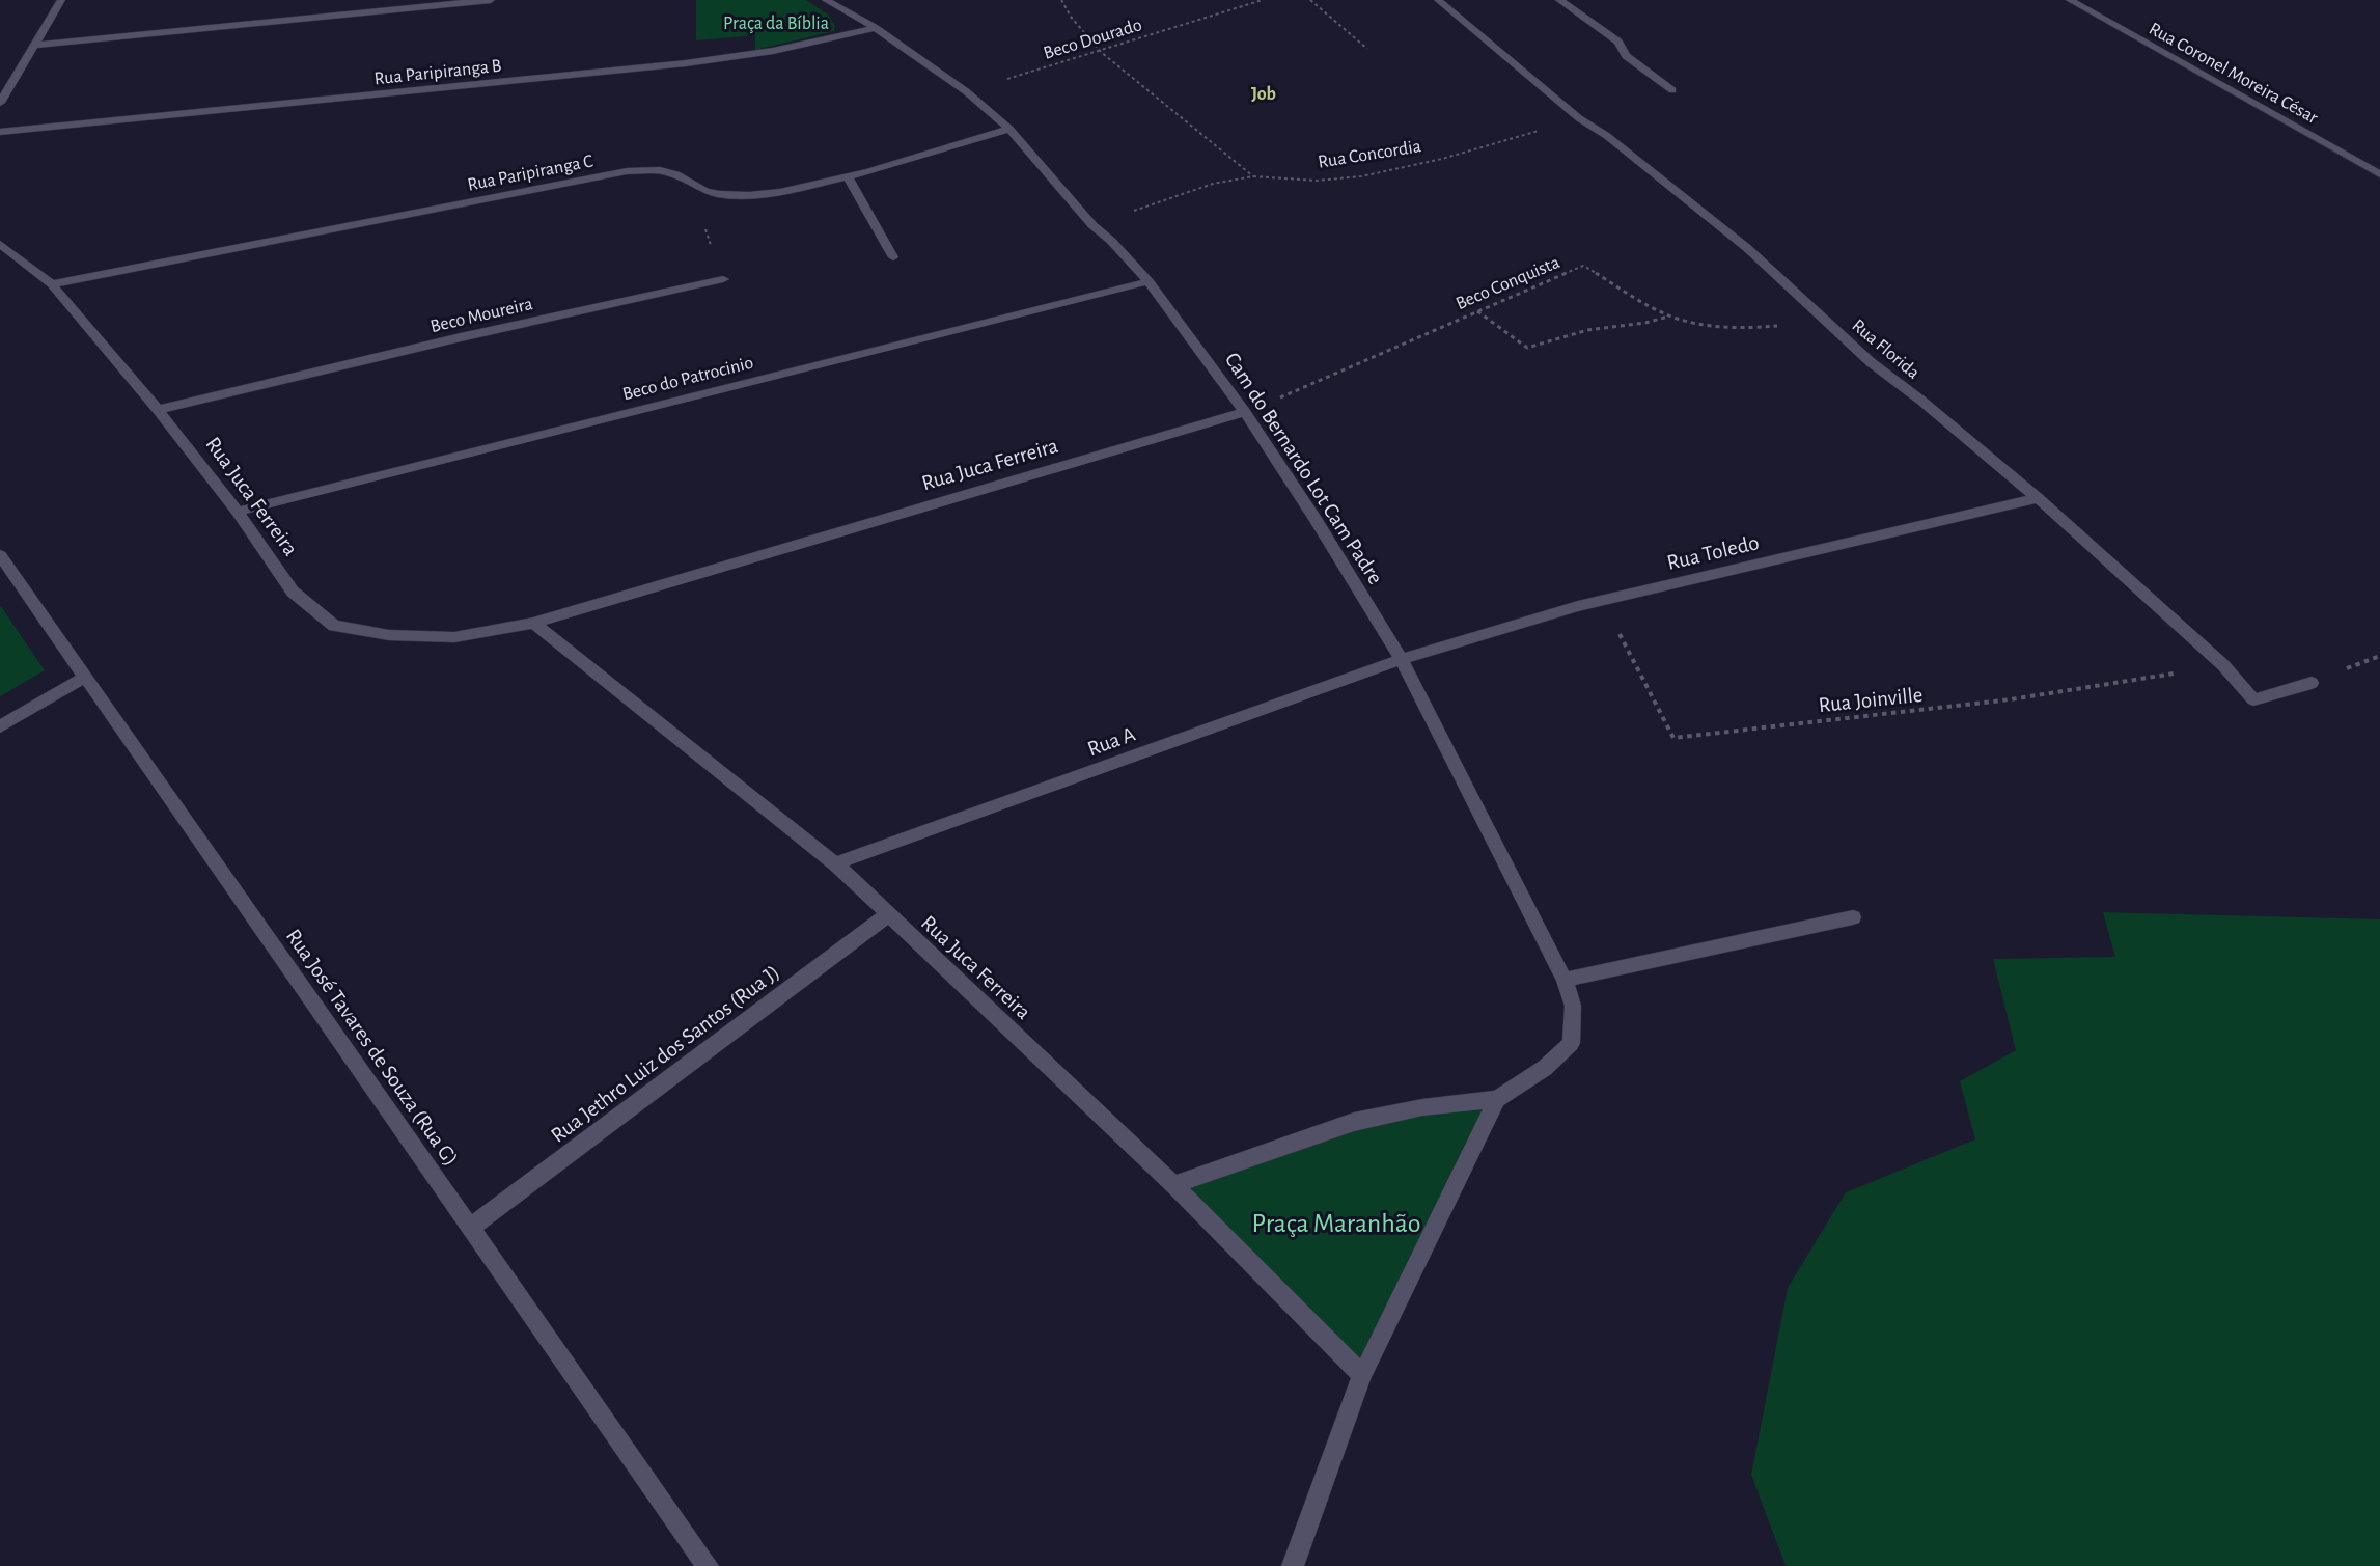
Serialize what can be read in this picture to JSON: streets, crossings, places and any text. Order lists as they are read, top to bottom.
{
  "streets": {
    "street": [
      "Rua Paripiranga B",
      "Rua Coronel Moreira César",
      "Rua Paripiranga C",
      "Beco Moureira",
      "Rua Florida",
      "Beco do Patrocinio",
      "Rua Juca Ferreira",
      "Cam do Bernardo Lot Cam Padre",
      "Rua Toledo",
      "Rua A",
      "Rua José Tavares de Souza (Rua G)",
      "Rua Jethro Luiz dos Santos (Rua J)"
    ],
    "path": [
      "Beco Dourado",
      "Rua Concordia",
      "Beco Conquista",
      "Rua Joinville"
    ]
  },
  "crossings": [
    ["Beco Dourado", "Cam do Bernardo Lot Cam Padre"],
    ["Rua Paripiranga B", "Cam do Bernardo Lot Cam Padre"],
    ["Rua Concordia", "Rua Florida"],
    ["Rua Concordia", "Cam do Bernardo Lot Cam Padre"],
    ["Rua Paripiranga C", "Rua Juca Ferreira"],
    ["Rua Paripiranga C", "Cam do Bernardo Lot Cam Padre"],
    ["Beco Conquista", "Rua Florida"],
    ["Beco Conquista", "Rua Juca Ferreira"],
    ["Beco Conquista", "Cam do Bernardo Lot Cam Padre"],
    ["Beco Moureira", "Rua Juca Ferreira"],
    ["Rua Florida", "Rua Toledo"],
    ["Rua Florida", "Rua Joinville"],
    ["Beco do Patrocinio", "Rua Juca Ferreira"],
    ["Beco do Patrocinio", "Cam do Bernardo Lot Cam Padre"],
    ["Rua Juca Ferreira", "Cam do Bernardo Lot Cam Padre"],
    ["Rua Juca Ferreira", "Rua A"],
    ["Rua Juca Ferreira", "Rua Jethro Luiz dos Santos (Rua J)"],
    ["Cam do Bernardo Lot Cam Padre", "Rua Toledo"],
    ["Cam do Bernardo Lot Cam Padre", "Rua A"],
    ["Rua Toledo", "Rua Joinville"],
    ["Rua Toledo", "Rua A"],
    ["Rua José Tavares de Souza (Rua G)", "Rua Jethro Luiz dos Santos (Rua J)"]
  ],
  "districts": ["Job"],
  "parks": ["Praça da Bíblia", "Praça Maranhão"]
}
